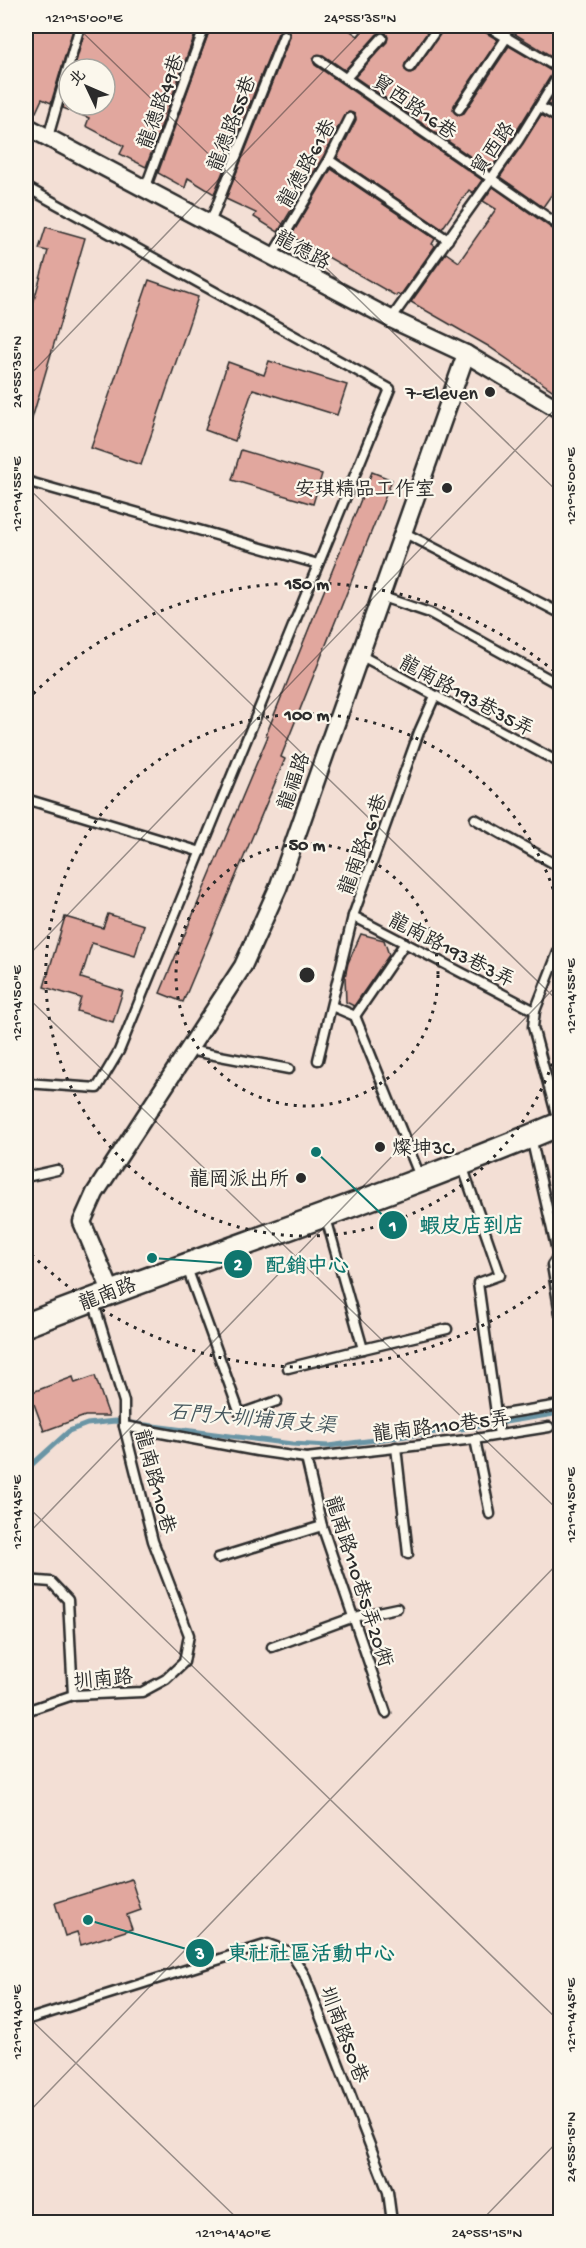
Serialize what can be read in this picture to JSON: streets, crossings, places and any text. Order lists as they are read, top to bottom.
{
  "streets": {
    "main road": ["龍南路"],
    "street": ["龍德路", "龍福路"],
    "lane": [
      "龍德路49巷",
      "貿西路16巷",
      "龍德路55巷",
      "貿西路",
      "龍德路61巷",
      "龍南路193巷35弄",
      "龍南路161巷",
      "龍南路193巷3弄",
      "龍南路110巷5弄",
      "龍南路110巷",
      "龍南路110巷5弄20衖",
      "圳南路",
      "圳南路50巷"
    ]
  },
  "crossings": [
    ["龍德路49巷", "龍德路"],
    ["貿西路16巷", "貿西路"],
    ["龍德路55巷", "龍德路"],
    ["貿西路", "龍德路"],
    ["龍德路61巷", "龍德路"],
    ["龍德路", "龍福路"],
    ["龍南路193巷35弄", "龍福路"],
    ["龍南路193巷35弄", "龍南路161巷"],
    ["龍福路", "龍南路"],
    ["龍福路", "龍南路110巷"],
    ["龍南路161巷", "龍南路193巷3弄"],
    ["龍南路", "龍南路110巷"],
    ["龍南路110巷5弄", "龍南路110巷"],
    ["龍南路110巷5弄", "龍南路110巷5弄20衖"],
    ["龍南路110巷", "圳南路"]
  ],
  "water": ["石門大圳埔頂支渠"],
  "places": [
    "7-Eleven",
    "安琪精品工作室",
    "燦坤3C",
    "蝦皮店到店",
    "龍岡派出所",
    "配銷中心",
    "東社社區活動中心"
  ],
  "north": "top left",
  "coordinates": [
    "121°15'00\"E",
    "24°55'35\"N",
    "121°14'55\"E",
    "121°14'50\"E",
    "121°14'45\"E",
    "121°14'40\"E",
    "24°55'15\"N"
  ],
  "rings": ["150 m", "100 m", "50 m"]
}
